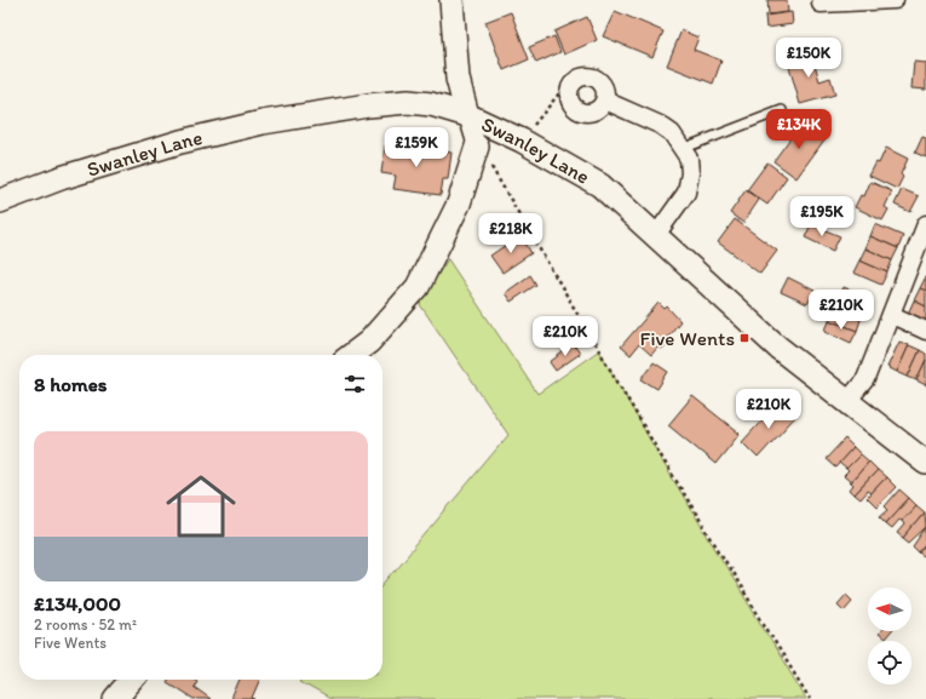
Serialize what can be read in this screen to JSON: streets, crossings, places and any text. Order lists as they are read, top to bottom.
{
  "streets": {
    "main road": ["Swanley Lane"]
  },
  "places": {
    "transit": ["Five Wents"]
  },
  "north": "left",
  "page": {
    "price": [
      "£150K",
      "£134K",
      "£159K",
      "£195K",
      "£218K",
      "£210K",
      "£210K",
      "£210K"
    ],
    "heading": "8 homes",
    "list": [
      {
        "name": "£134,000",
        "note": "2 rooms · 52 m² · Five Wents"
      }
    ]
  }
}
